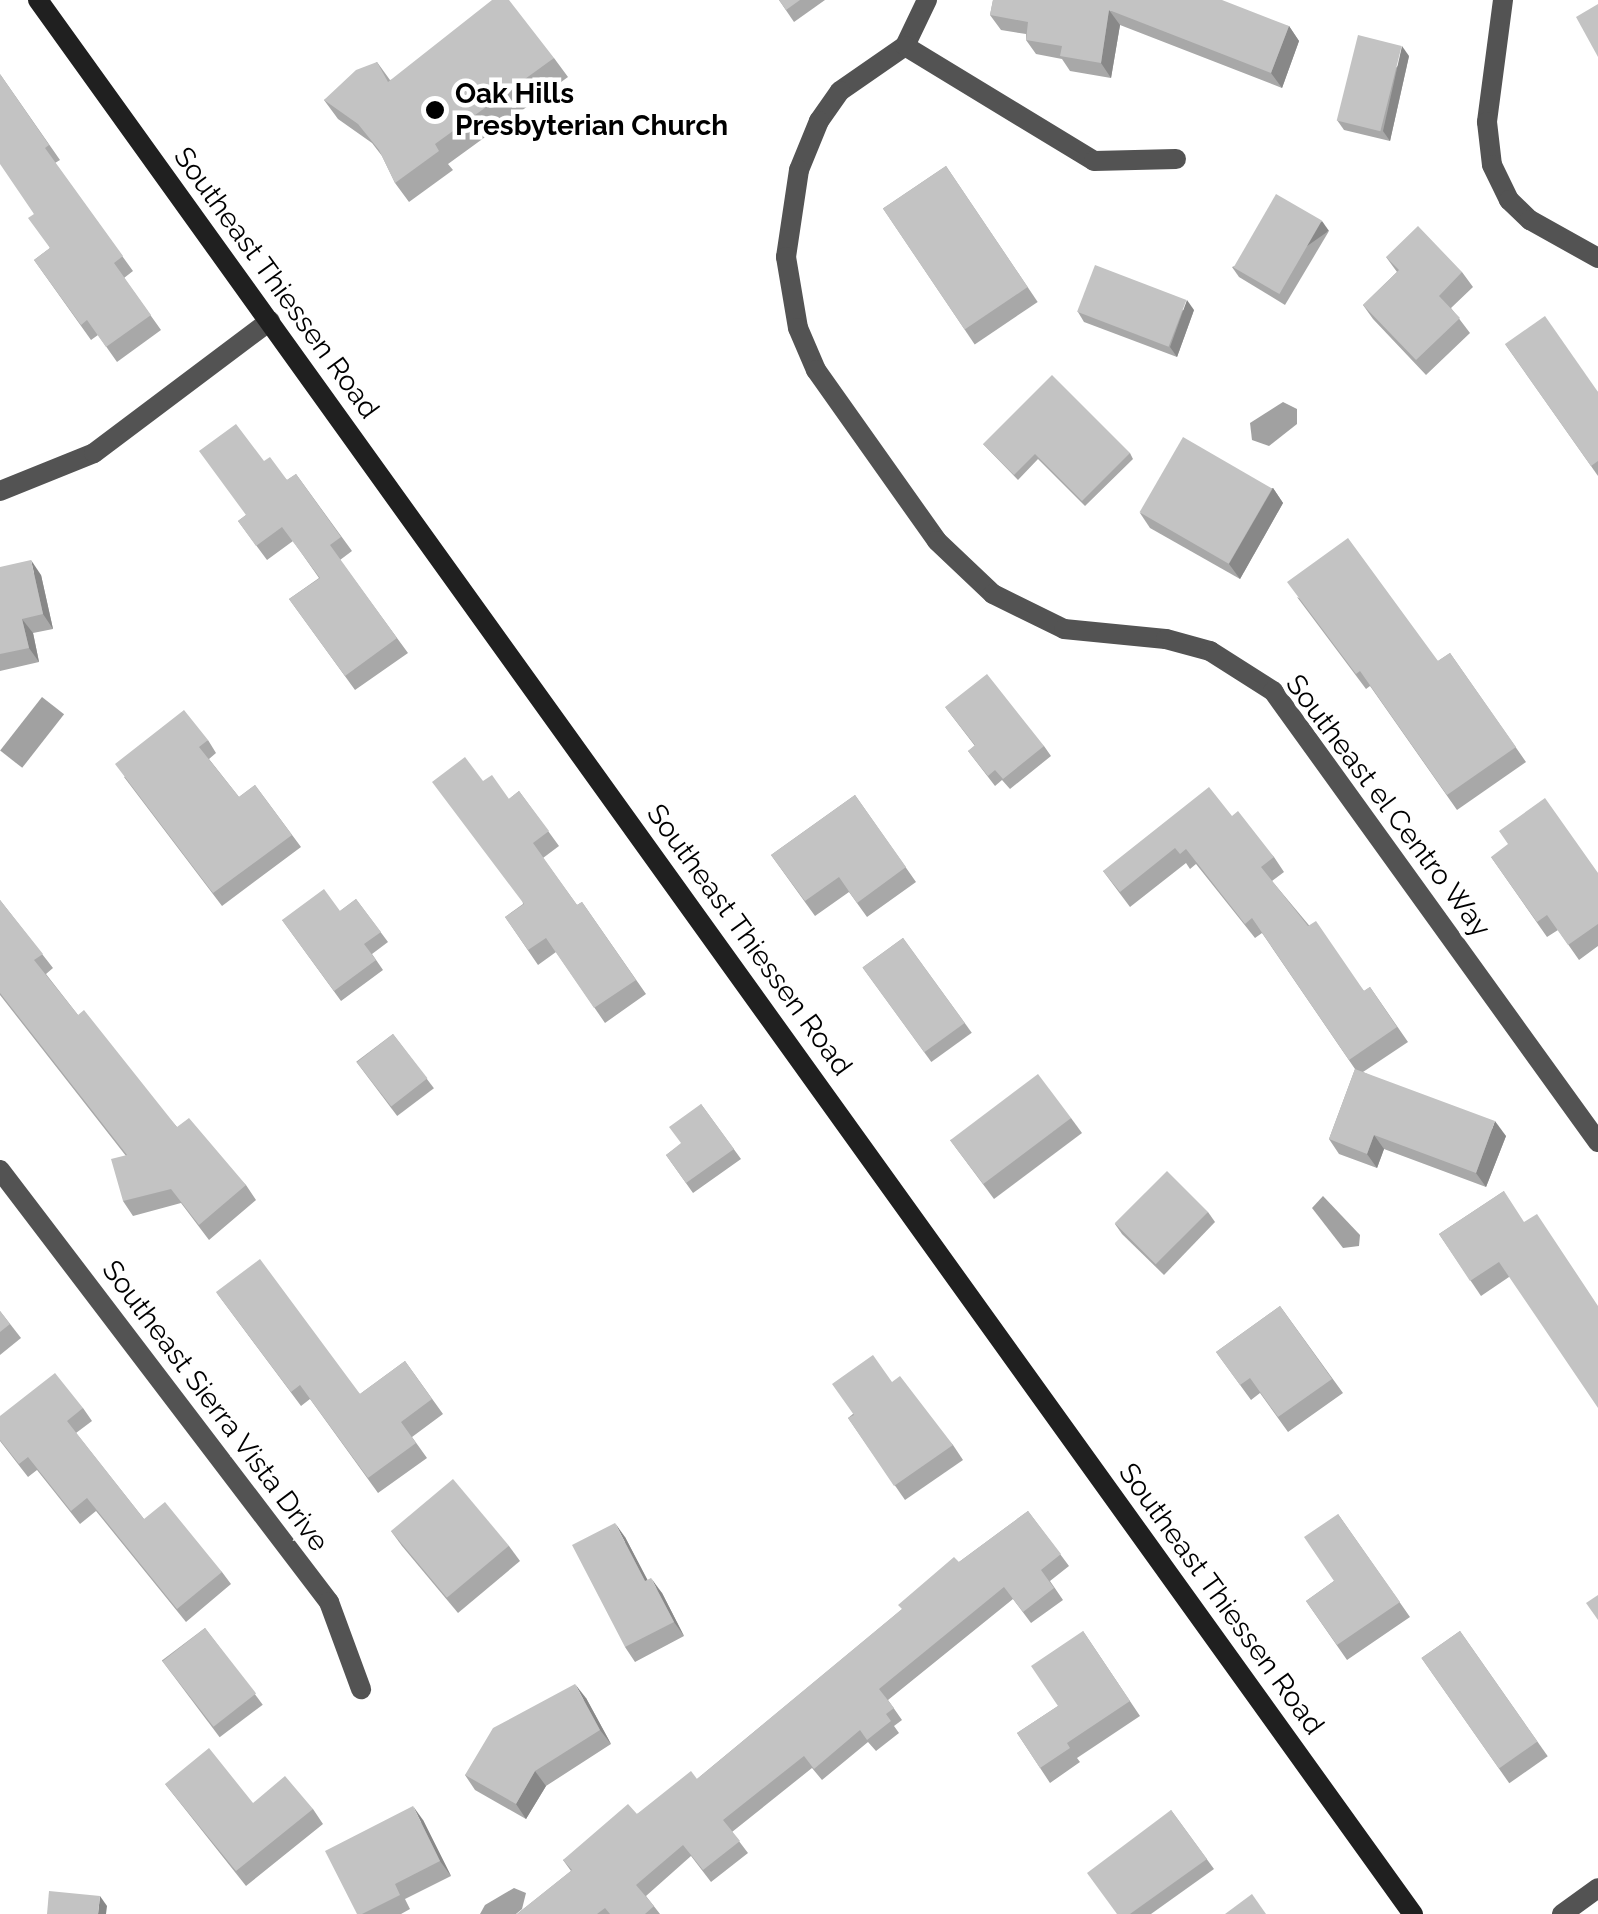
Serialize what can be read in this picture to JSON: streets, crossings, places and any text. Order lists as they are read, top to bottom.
{
  "streets": {
    "main road": ["Southeast Thiessen Road"],
    "street": ["Southeast el Centro Way", "Southeast Sierra Vista Drive"]
  },
  "places": ["Oak Hills Presbyterian Church"]
}
